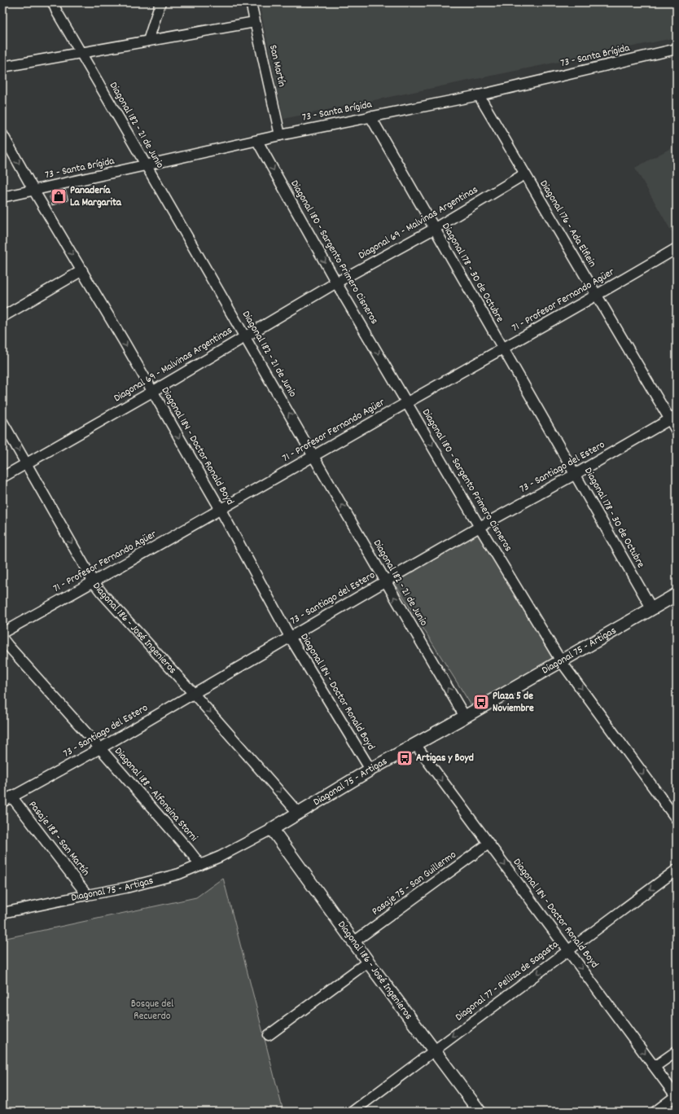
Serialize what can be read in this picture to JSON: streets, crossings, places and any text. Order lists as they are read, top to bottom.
{
  "streets": {
    "street": [
      "73 - Santa Brígida",
      "San Martín",
      "Diagonal 182 - 21 de Junio",
      "Diagonal 69 - Malvinas Argentinas",
      "Diagonal 176 - Ada Elflein",
      "Diagonal 180 - Sargento Primero Cisneros",
      "Diagonal 178 - 30 de Octubre",
      "71 - Profesor Fernando Agüer",
      "Diagonal 184 - Doctor Ronald Boyd",
      "73 - Santiago del Estero",
      "Diagonal 186 - José Ingenieros",
      "Diagonal 75 - Artigas",
      "Diagonal 188 - Alfonsina Storni",
      "Pasaje 188 - San Martín",
      "Pasaje 75 - San Guillermo",
      "Diagonal 77 - Pelliza de Sagasta"
    ]
  },
  "crossings": [
    ["73 - Santa Brígida", "San Martín"],
    ["73 - Santa Brígida", "Diagonal 182 - 21 de Junio"],
    ["73 - Santa Brígida", "Diagonal 176 - Ada Elflein"],
    ["73 - Santa Brígida", "Diagonal 180 - Sargento Primero Cisneros"],
    ["73 - Santa Brígida", "Diagonal 178 - 30 de Octubre"],
    ["73 - Santa Brígida", "Diagonal 184 - Doctor Ronald Boyd"],
    ["Diagonal 182 - 21 de Junio", "Diagonal 69 - Malvinas Argentinas"],
    ["Diagonal 182 - 21 de Junio", "71 - Profesor Fernando Agüer"],
    ["Diagonal 182 - 21 de Junio", "73 - Santiago del Estero"],
    ["Diagonal 182 - 21 de Junio", "Diagonal 75 - Artigas"],
    ["Diagonal 69 - Malvinas Argentinas", "Diagonal 176 - Ada Elflein"],
    ["Diagonal 69 - Malvinas Argentinas", "Diagonal 180 - Sargento Primero Cisneros"],
    ["Diagonal 69 - Malvinas Argentinas", "Diagonal 178 - 30 de Octubre"],
    ["Diagonal 69 - Malvinas Argentinas", "Diagonal 184 - Doctor Ronald Boyd"],
    ["Diagonal 69 - Malvinas Argentinas", "Diagonal 186 - José Ingenieros"],
    ["Diagonal 176 - Ada Elflein", "71 - Profesor Fernando Agüer"],
    ["Diagonal 176 - Ada Elflein", "73 - Santiago del Estero"],
    ["Diagonal 180 - Sargento Primero Cisneros", "71 - Profesor Fernando Agüer"],
    ["Diagonal 180 - Sargento Primero Cisneros", "73 - Santiago del Estero"],
    ["Diagonal 180 - Sargento Primero Cisneros", "Diagonal 75 - Artigas"],
    ["Diagonal 178 - 30 de Octubre", "71 - Profesor Fernando Agüer"],
    ["Diagonal 178 - 30 de Octubre", "73 - Santiago del Estero"],
    ["Diagonal 178 - 30 de Octubre", "Diagonal 75 - Artigas"],
    ["71 - Profesor Fernando Agüer", "Diagonal 184 - Doctor Ronald Boyd"],
    ["71 - Profesor Fernando Agüer", "Diagonal 186 - José Ingenieros"],
    ["Diagonal 184 - Doctor Ronald Boyd", "73 - Santiago del Estero"],
    ["Diagonal 184 - Doctor Ronald Boyd", "Diagonal 75 - Artigas"],
    ["Diagonal 184 - Doctor Ronald Boyd", "Pasaje 75 - San Guillermo"],
    ["Diagonal 184 - Doctor Ronald Boyd", "Diagonal 77 - Pelliza de Sagasta"],
    ["73 - Santiago del Estero", "Diagonal 186 - José Ingenieros"],
    ["73 - Santiago del Estero", "Diagonal 188 - Alfonsina Storni"],
    ["73 - Santiago del Estero", "Pasaje 188 - San Martín"],
    ["Diagonal 186 - José Ingenieros", "Diagonal 75 - Artigas"],
    ["Diagonal 186 - José Ingenieros", "Pasaje 75 - San Guillermo"],
    ["Diagonal 186 - José Ingenieros", "Diagonal 77 - Pelliza de Sagasta"],
    ["Diagonal 75 - Artigas", "Diagonal 188 - Alfonsina Storni"],
    ["Diagonal 75 - Artigas", "Pasaje 188 - San Martín"]
  ],
  "one_way": [
    "Diagonal 182 - 21 de Junio",
    "Diagonal 180 - Sargento Primero Cisneros",
    "Diagonal 184 - Doctor Ronald Boyd",
    "Diagonal 186 - José Ingenieros",
    "Diagonal 77 - Pelliza de Sagasta"
  ],
  "parks": ["Bosque del Recuerdo"],
  "places": {
    "shop": ["Panadería La Margarita"],
    "bus stop": ["Plaza 5 de Noviembre", "Artigas y Boyd"]
  }
}
